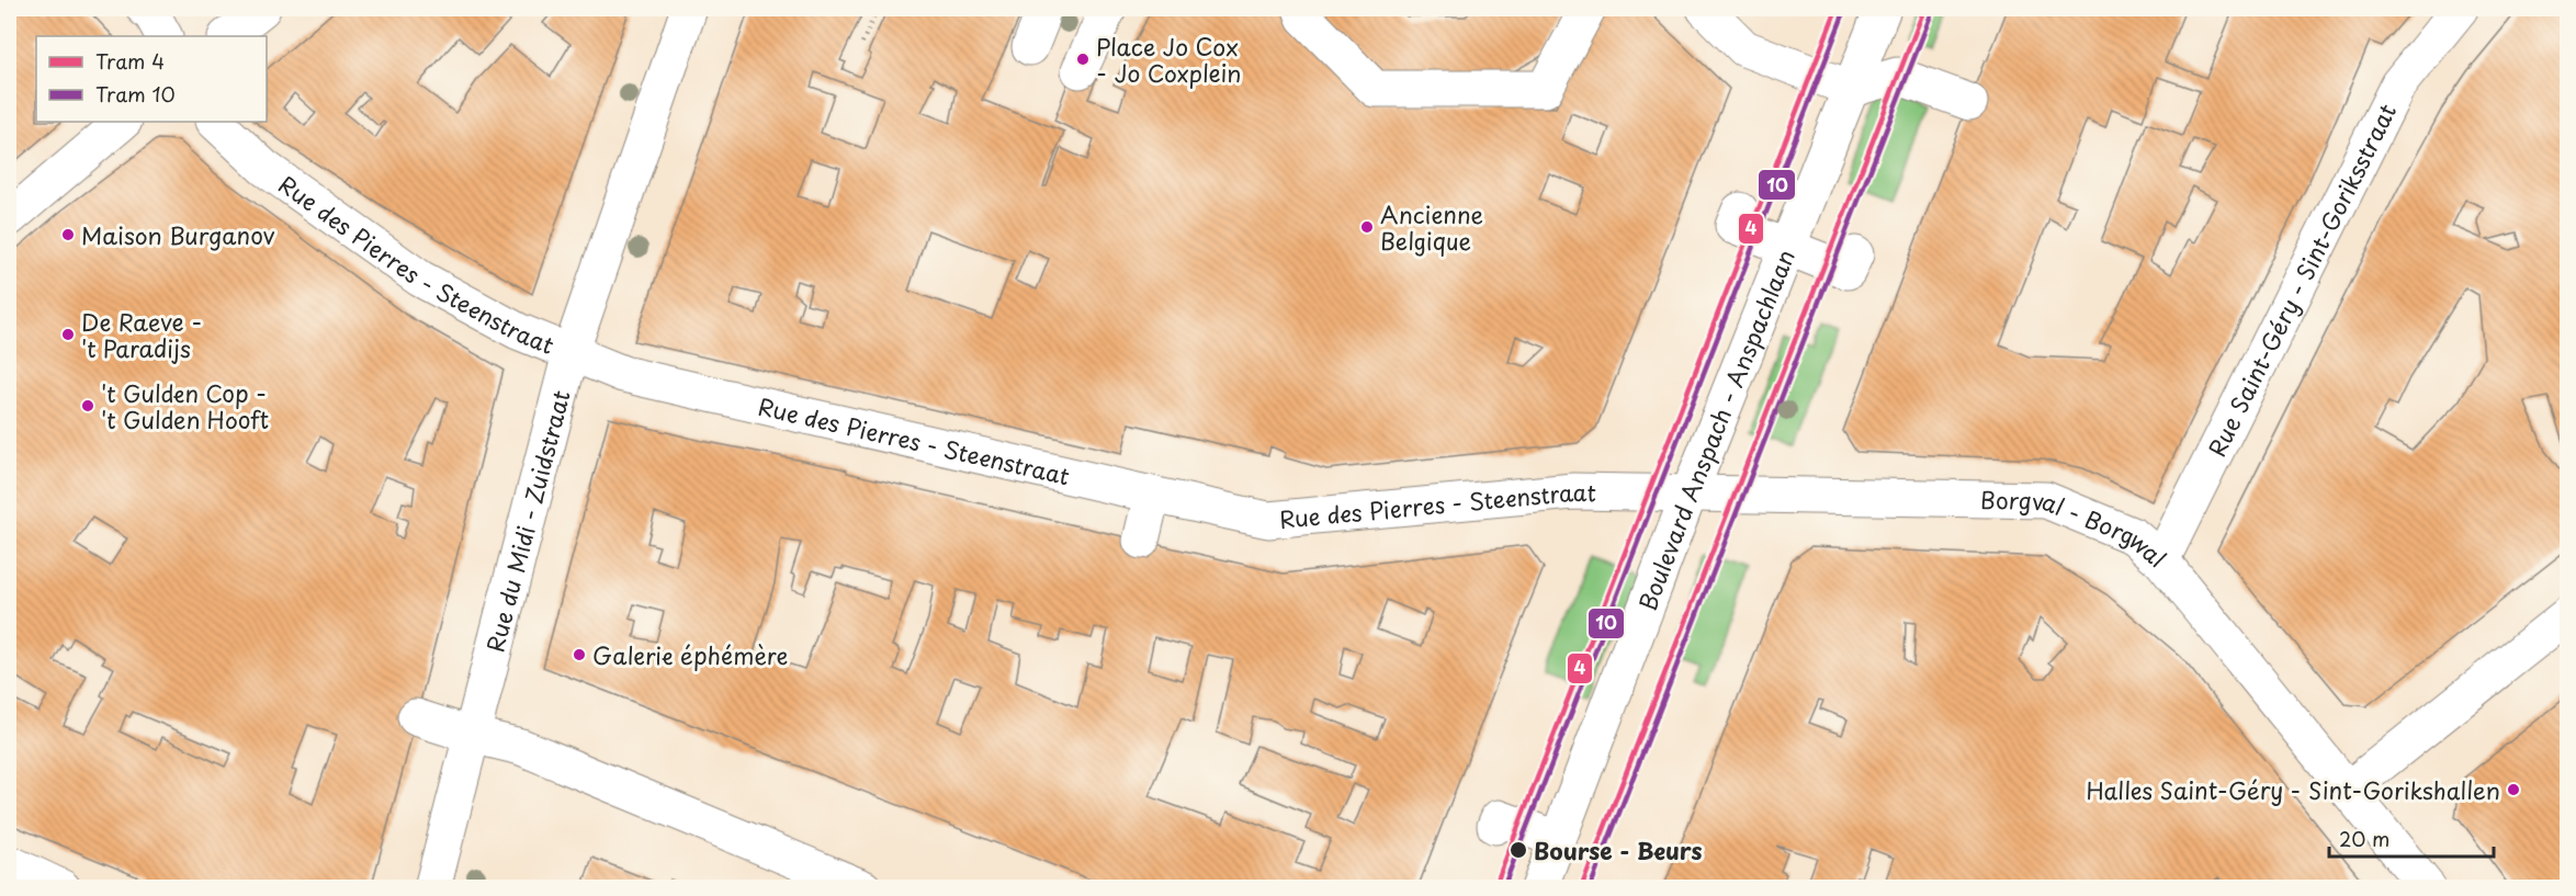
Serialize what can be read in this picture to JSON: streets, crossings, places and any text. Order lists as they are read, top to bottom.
{
  "streets": {
    "street": [
      "Rue des Pierres - Steenstraat",
      "Rue Saint-Géry - Sint-Goriksstraat",
      "Boulevard Anspach - Anspachlaan",
      "Rue du Midi - Zuidstraat",
      "Borgval - Borgwal"
    ]
  },
  "crossings": [
    ["Rue des Pierres - Steenstraat", "Boulevard Anspach - Anspachlaan"],
    ["Rue des Pierres - Steenstraat", "Rue du Midi - Zuidstraat"],
    ["Rue des Pierres - Steenstraat", "Borgval - Borgwal"],
    ["Rue Saint-Géry - Sint-Goriksstraat", "Borgval - Borgwal"],
    ["Boulevard Anspach - Anspachlaan", "Borgval - Borgwal"]
  ],
  "places": [
    "Place Jo Cox - Jo Coxplein",
    "Ancienne Belgique",
    "Maison Burganov",
    "De Raeve - 't Paradijs",
    "'t Gulden Cop - 't Gulden Hooft",
    "Galerie éphémère",
    "Halles Saint-Géry - Sint-Gorikshallen",
    "Bourse - Beurs"
  ],
  "lines": ["tram line 4", "tram line 10"],
  "legend": ["Tram 4", "Tram 10"],
  "scale_bar": "20 m"
}
